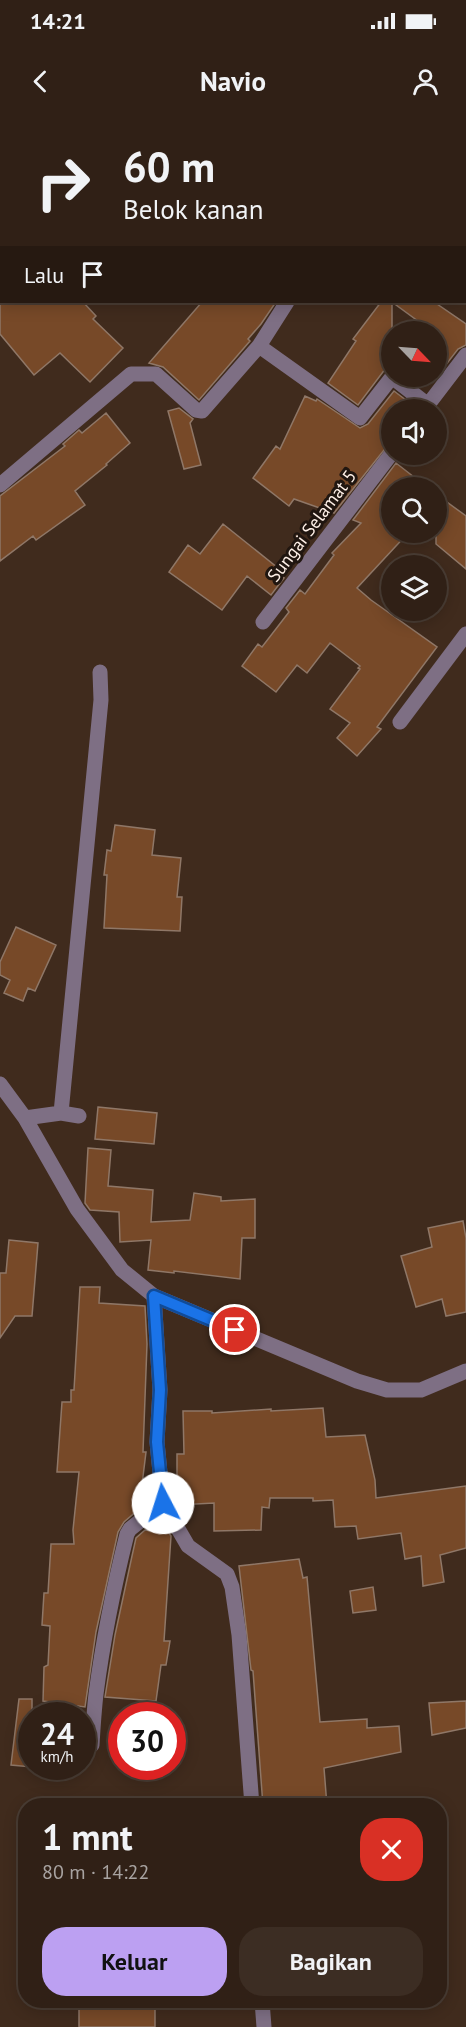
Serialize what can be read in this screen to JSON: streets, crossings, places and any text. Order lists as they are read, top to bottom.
{
  "streets": {
    "street": ["Sungai Selamat 5"]
  },
  "north": "bottom right",
  "page": {
    "status": "14:21",
    "header": "Navio",
    "turn": ["60 m", "Belok kanan"],
    "then": "Lalu",
    "speed": "24 km/h",
    "limit": "30",
    "heading": ["1 mnt", "80 m · 14:22"],
    "buttons": ["Keluar", "Bagikan"]
  }
}
